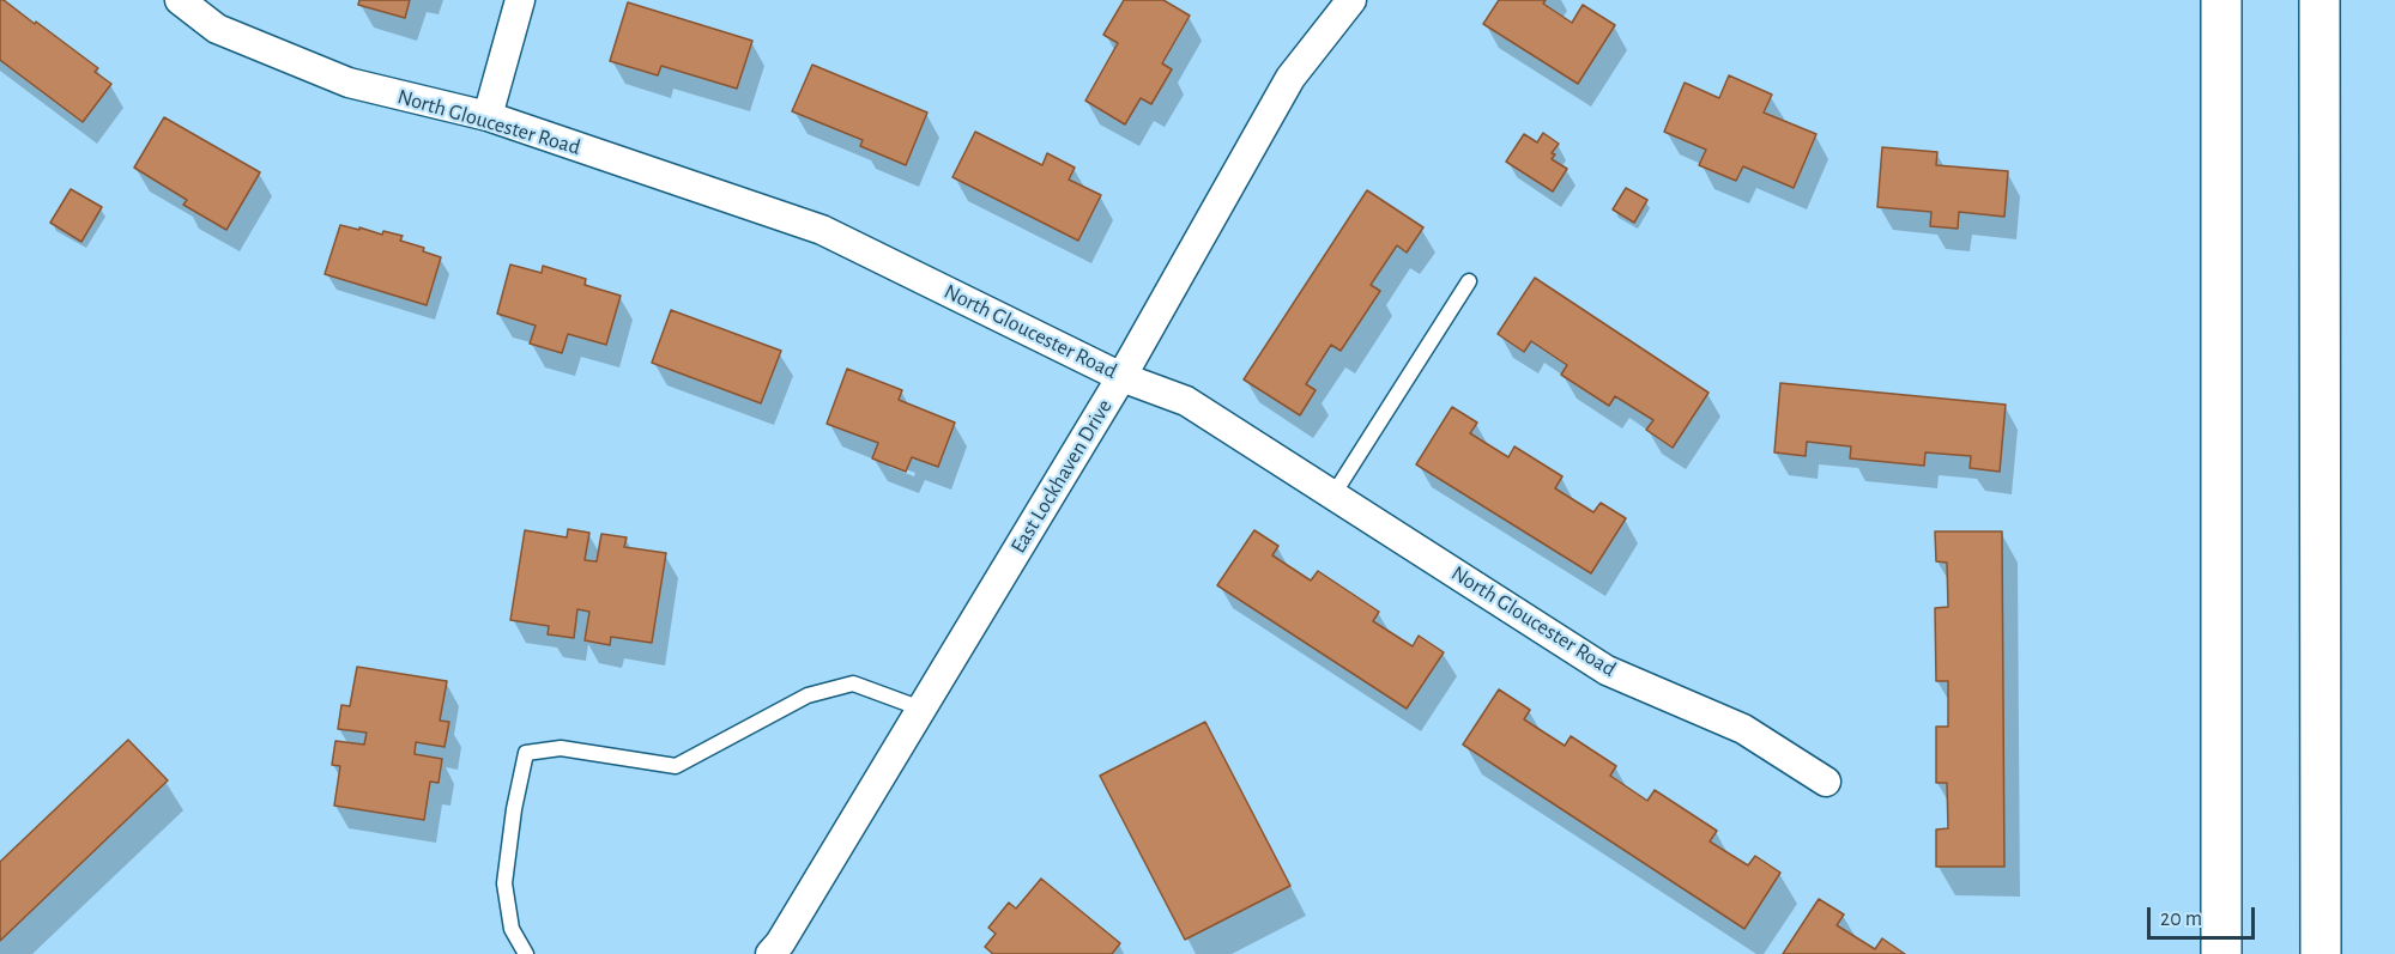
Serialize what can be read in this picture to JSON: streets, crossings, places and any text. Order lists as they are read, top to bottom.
{
  "streets": {
    "street": ["North Gloucester Road", "East Lockhaven Drive"]
  },
  "crossings": [
    ["North Gloucester Road", "East Lockhaven Drive"]
  ],
  "scale_bar": "20 m"
}
